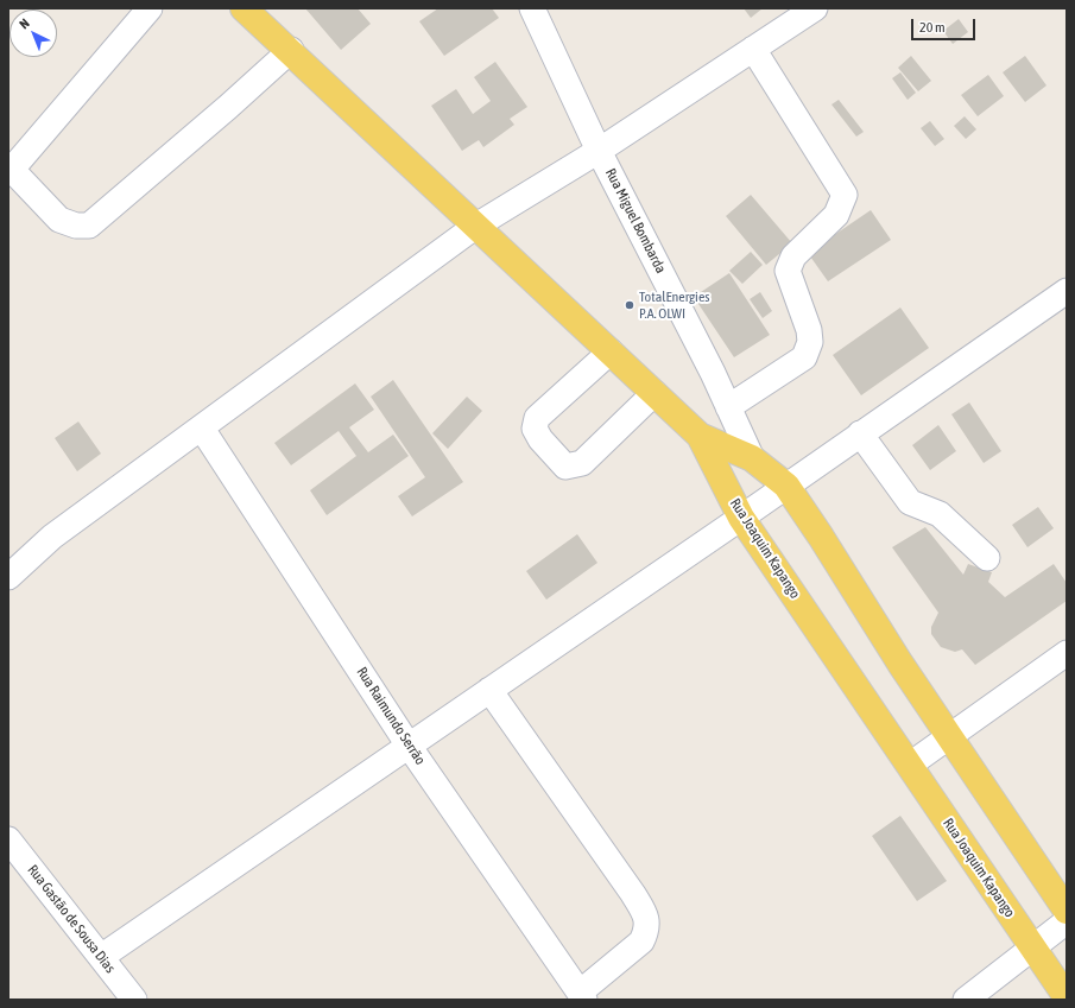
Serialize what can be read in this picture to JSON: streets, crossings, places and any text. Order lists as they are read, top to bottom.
{
  "streets": {
    "main road": ["Rua Joaquim Kapango"],
    "street": ["Rua Miguel Bombarda", "Rua Raimundo Serrão", "Rua Gastão de Sousa Dias"]
  },
  "places": ["TotalEnergies P.A. OLWI"],
  "scale_bar": "20 m",
  "north": "top left"
}
